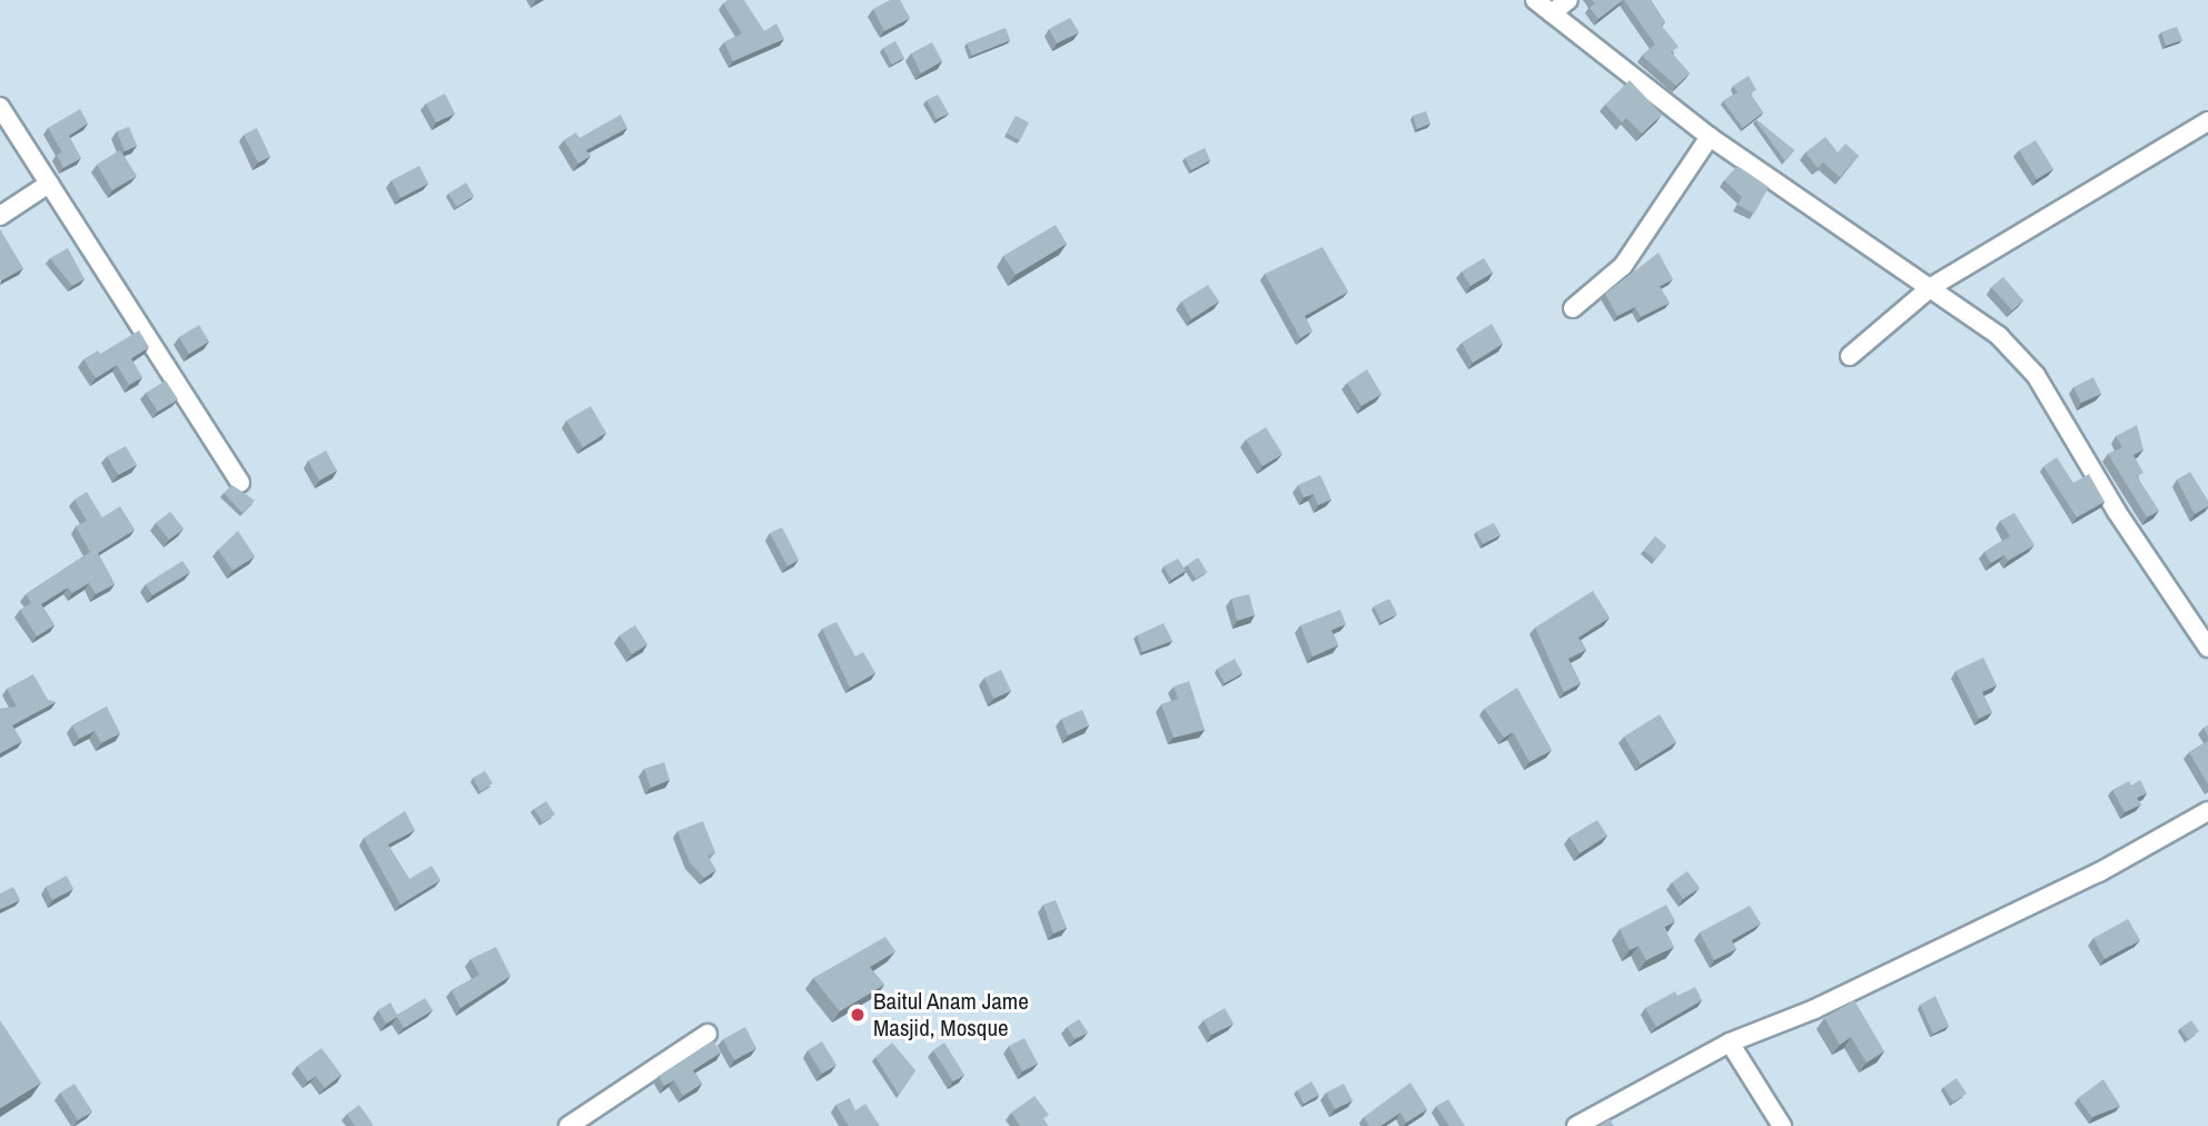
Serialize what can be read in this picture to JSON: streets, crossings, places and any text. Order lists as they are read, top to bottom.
{
  "places": ["Baitul Anam Jame Masjid, Mosque"]
}
